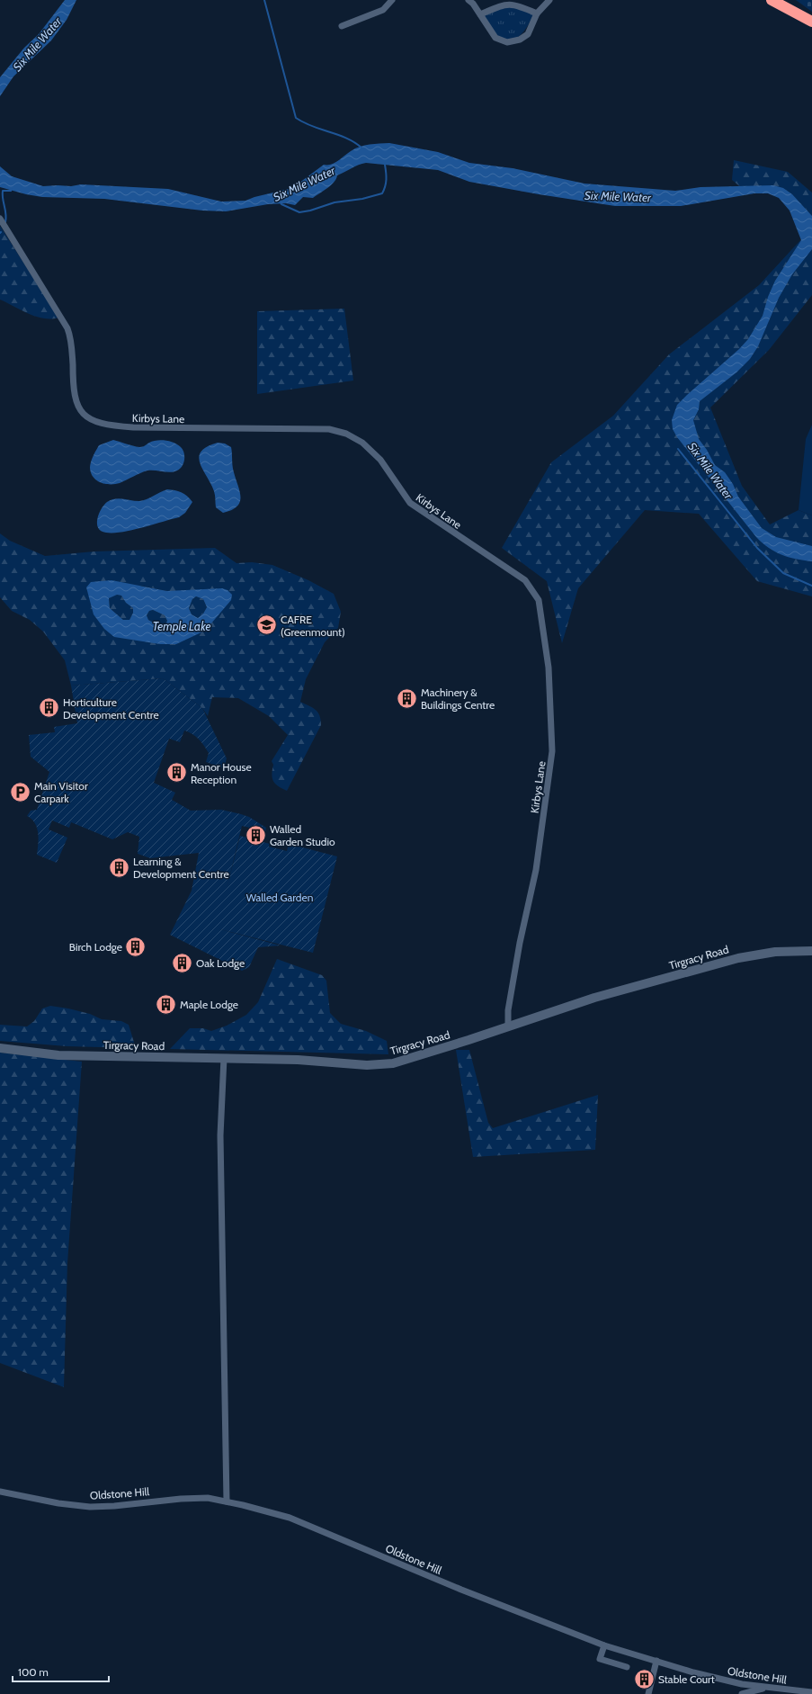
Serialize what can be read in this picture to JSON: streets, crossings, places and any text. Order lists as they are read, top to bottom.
{
  "streets": {
    "street": ["Kirbys Lane", "Tirgracy Road", "Oldstone Hill"]
  },
  "crossings": [
    ["Kirbys Lane", "Tirgracy Road"]
  ],
  "water": ["Six Mile Water", "Temple Lake"],
  "parks": ["Walled Garden"],
  "places": {
    "school or university": ["CAFRE (Greenmount)"],
    "building": [
      "Machinery & Buildings Centre",
      "Horticulture Development Centre",
      "Manor House Reception",
      "Walled Garden Studio",
      "Learning & Development Centre",
      "Birch Lodge",
      "Oak Lodge",
      "Maple Lodge",
      "Stable Court"
    ],
    "parking": ["Main Visitor Carpark"]
  },
  "scale_bar": "100 m"
}
